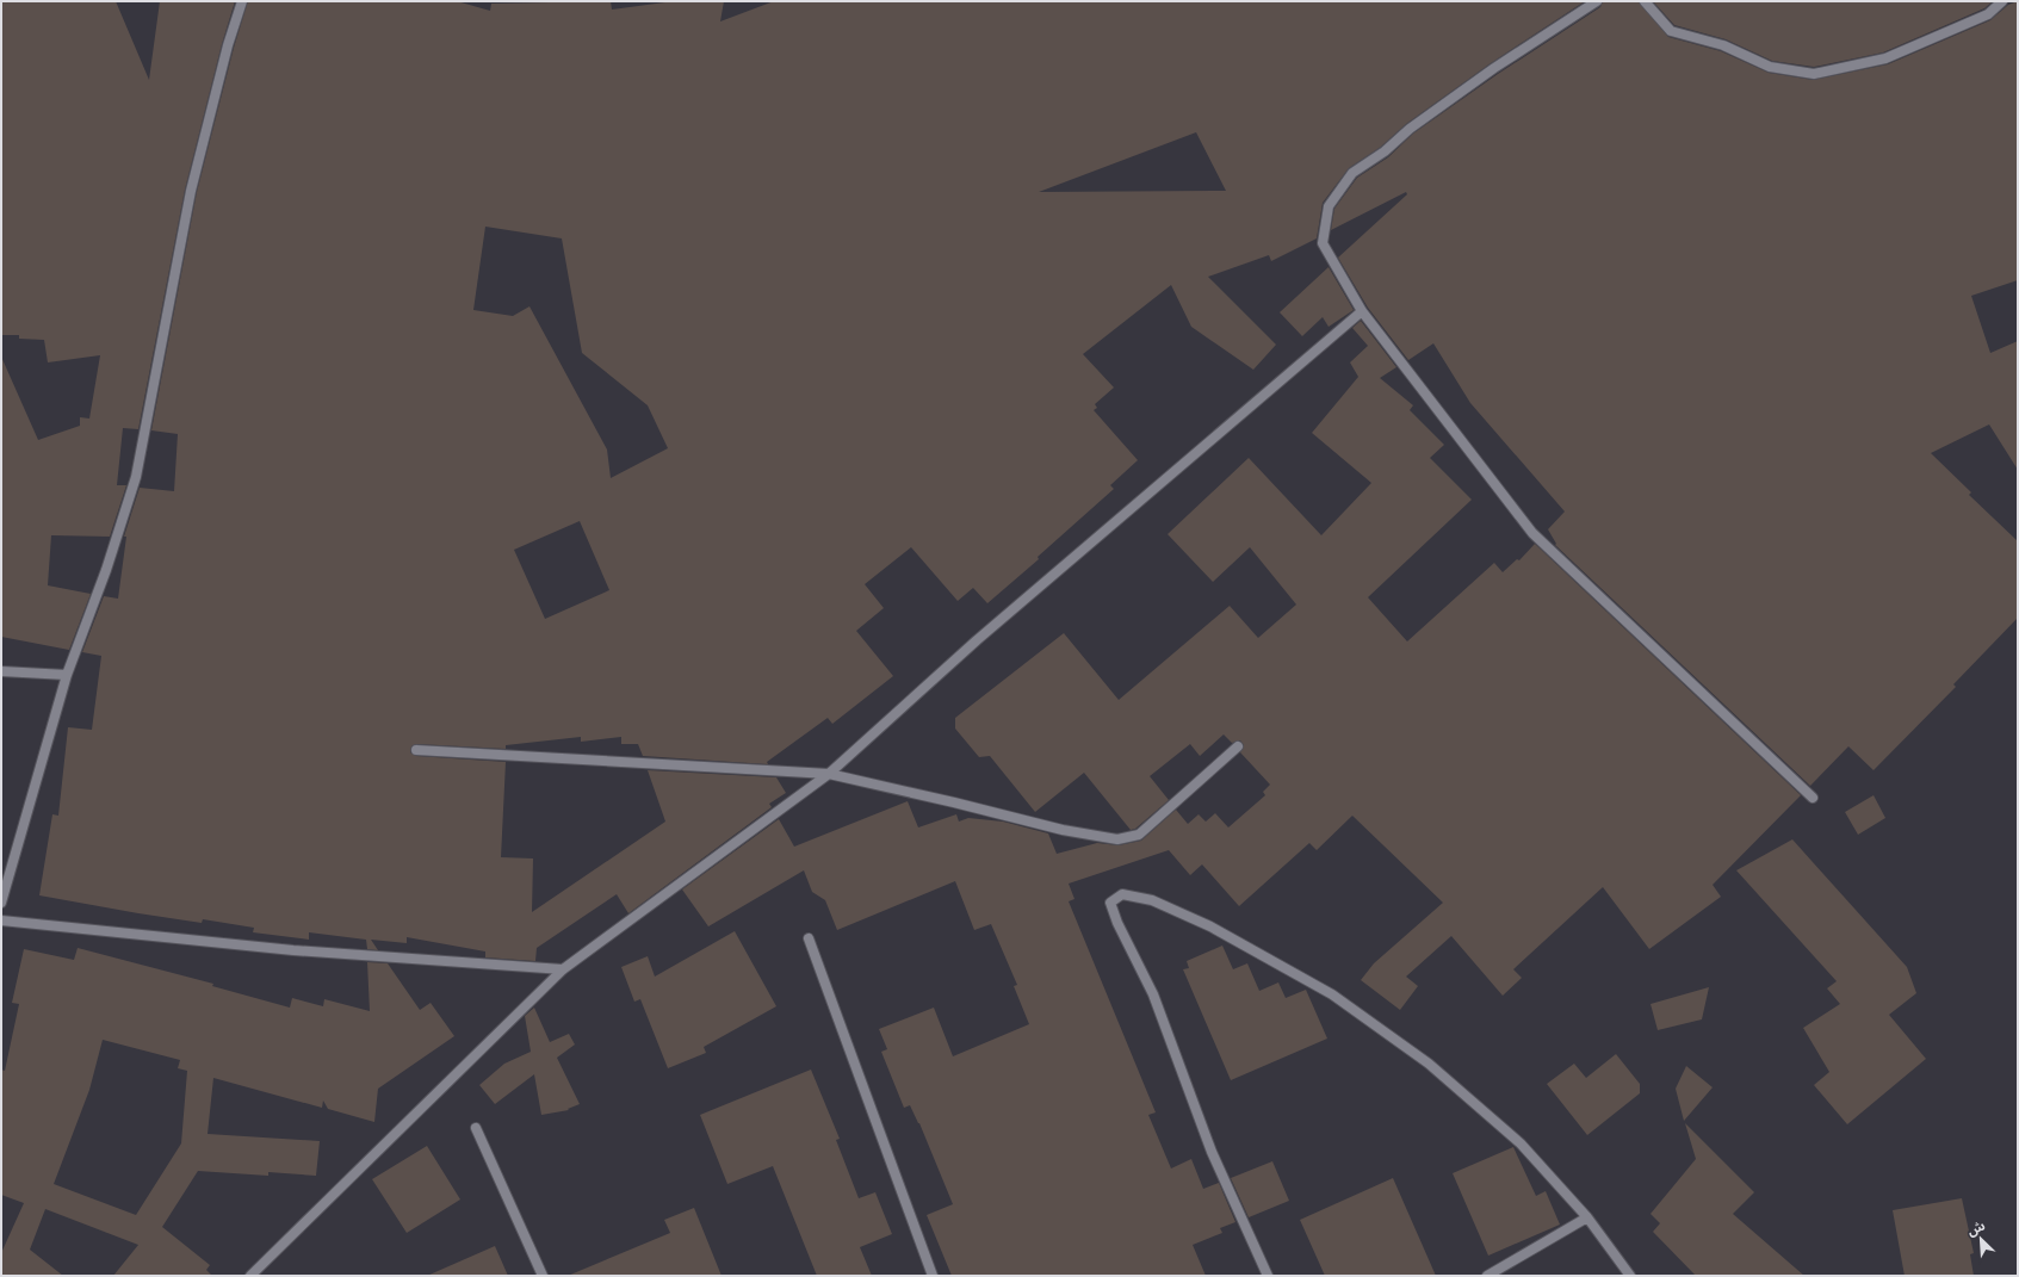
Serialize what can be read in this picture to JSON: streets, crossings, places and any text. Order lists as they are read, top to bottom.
{
  "north": "top left"
}
